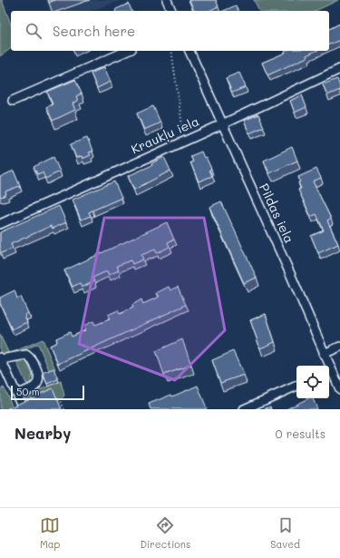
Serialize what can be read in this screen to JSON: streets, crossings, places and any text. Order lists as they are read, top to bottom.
{
  "streets": {
    "street": ["Kraukļu iela", "Pildas iela"]
  },
  "crossings": [
    ["Kraukļu iela", "Pildas iela"]
  ],
  "scale_bar": "50 m",
  "page": {
    "search": "Search here",
    "scale": "50 m",
    "heading": ["Nearby", "0 results"],
    "nav": ["Map", "Directions", "Saved"]
  }
}
